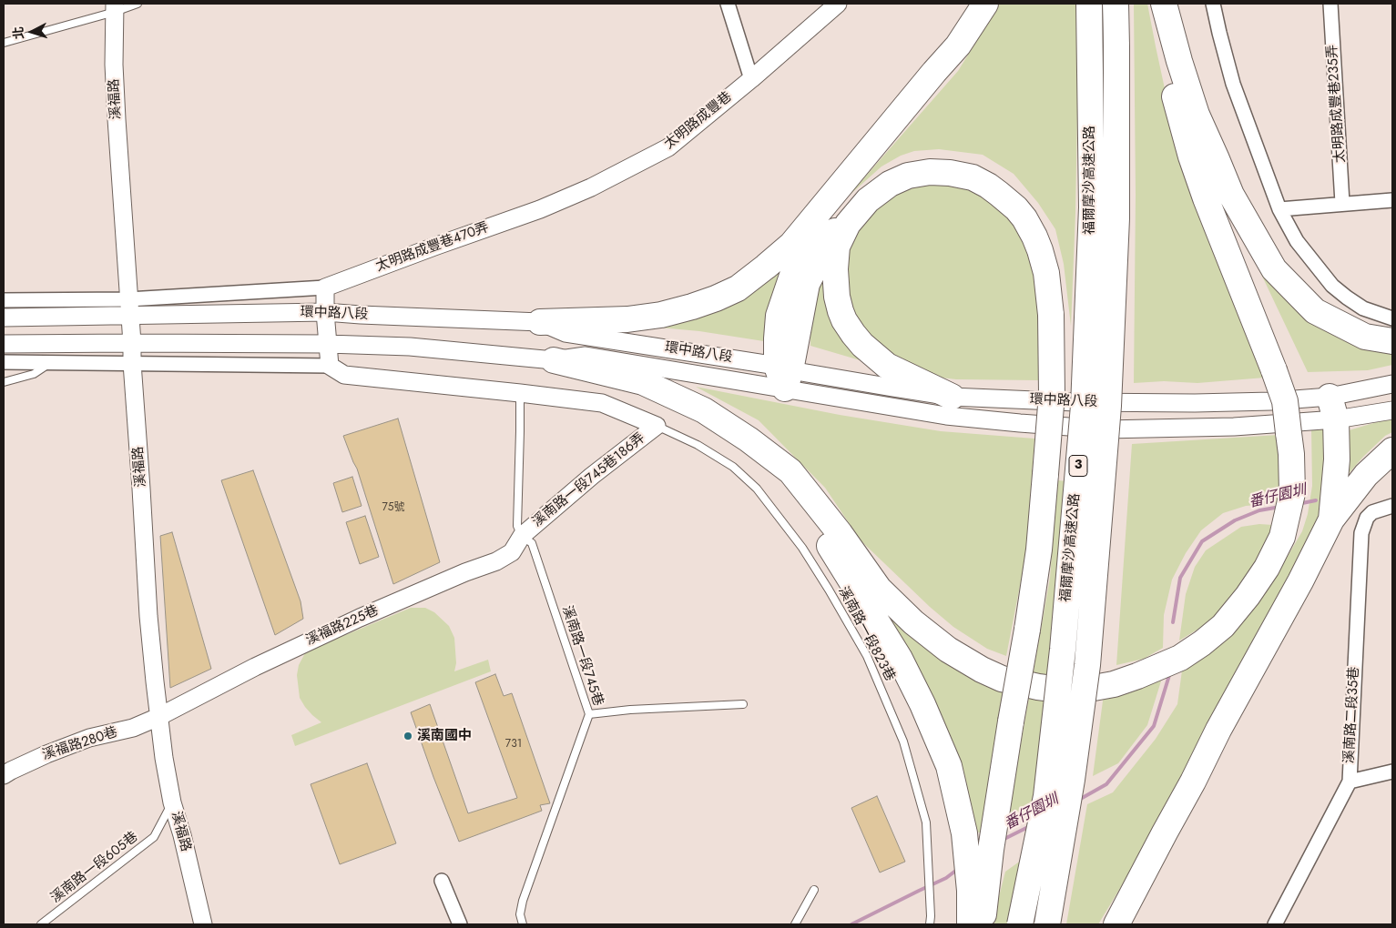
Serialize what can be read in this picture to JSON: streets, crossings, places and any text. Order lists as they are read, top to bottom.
{
  "streets": {
    "highway": ["福爾摩沙高速公路", "3"],
    "street": [
      "溪福路",
      "太明路成豐巷235弄",
      "太明路成豐巷",
      "太明路成豐巷470弄",
      "環中路八段",
      "溪南路一段745巷186弄",
      "溪福路225巷",
      "溪南路二段35巷",
      "溪福路280巷"
    ],
    "lane": ["溪南路一段823巷", "溪南路一段745巷", "溪南路一段605巷"]
  },
  "crossings": [
    ["溪福路", "環中路八段"],
    ["溪福路", "溪福路225巷"],
    ["溪福路", "溪福路280巷"],
    ["溪福路", "溪南路一段605巷"],
    ["太明路成豐巷", "太明路成豐巷470弄"],
    ["太明路成豐巷470弄", "環中路八段"],
    ["溪南路一段745巷186弄", "溪福路225巷"],
    ["溪南路一段745巷186弄", "溪南路一段823巷"],
    ["溪南路一段745巷186弄", "溪南路一段745巷"],
    ["溪福路225巷", "溪南路一段745巷"],
    ["溪福路225巷", "溪福路280巷"]
  ],
  "water": ["番仔園圳"],
  "places": ["溪南國中"],
  "house_numbers": ["75號", "731"],
  "north": "left"
}
